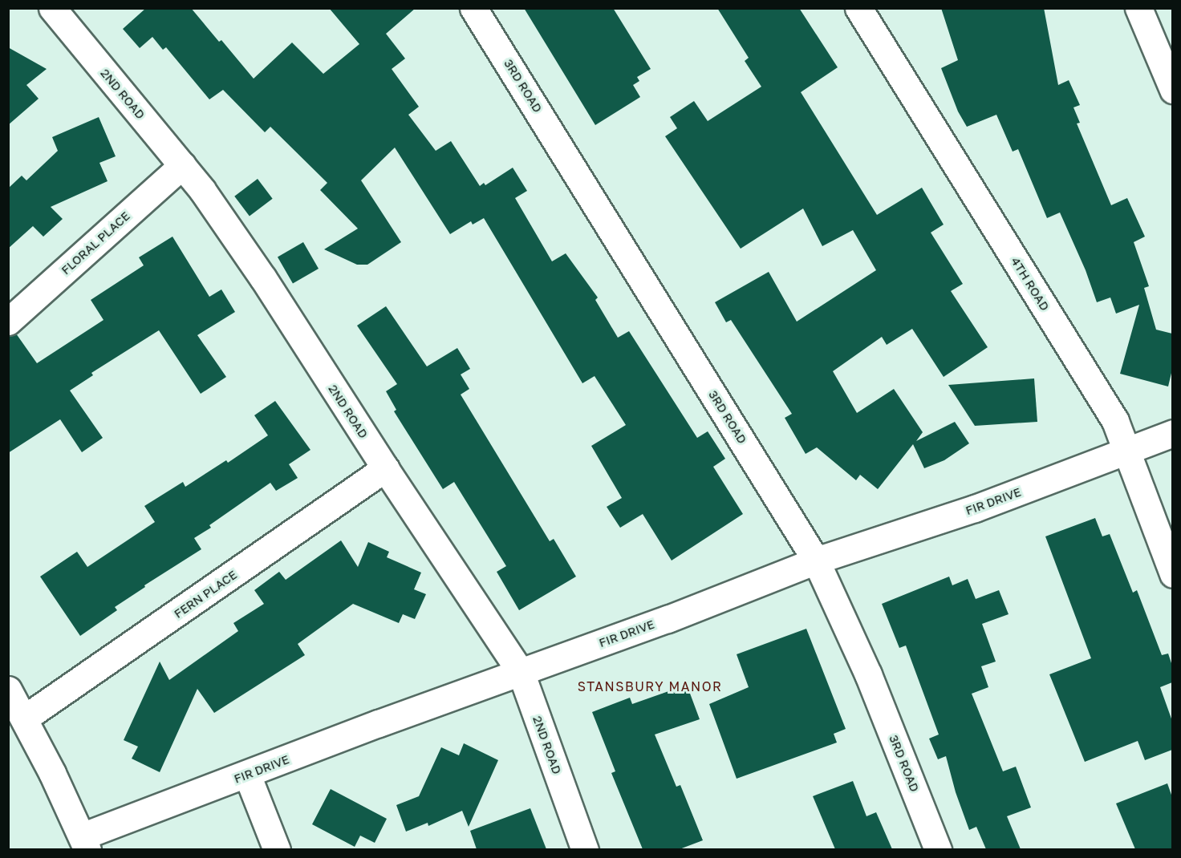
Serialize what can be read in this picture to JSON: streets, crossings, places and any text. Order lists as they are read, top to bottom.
{
  "streets": {
    "street": [
      "3RD ROAD",
      "2ND ROAD",
      "FLORAL PLACE",
      "4TH ROAD",
      "FIR DRIVE",
      "FERN PLACE"
    ]
  },
  "crossings": [
    ["3RD ROAD", "FIR DRIVE"],
    ["2ND ROAD", "FLORAL PLACE"],
    ["2ND ROAD", "FIR DRIVE"],
    ["2ND ROAD", "FERN PLACE"],
    ["4TH ROAD", "FIR DRIVE"]
  ],
  "districts": ["STANSBURY MANOR"]
}
